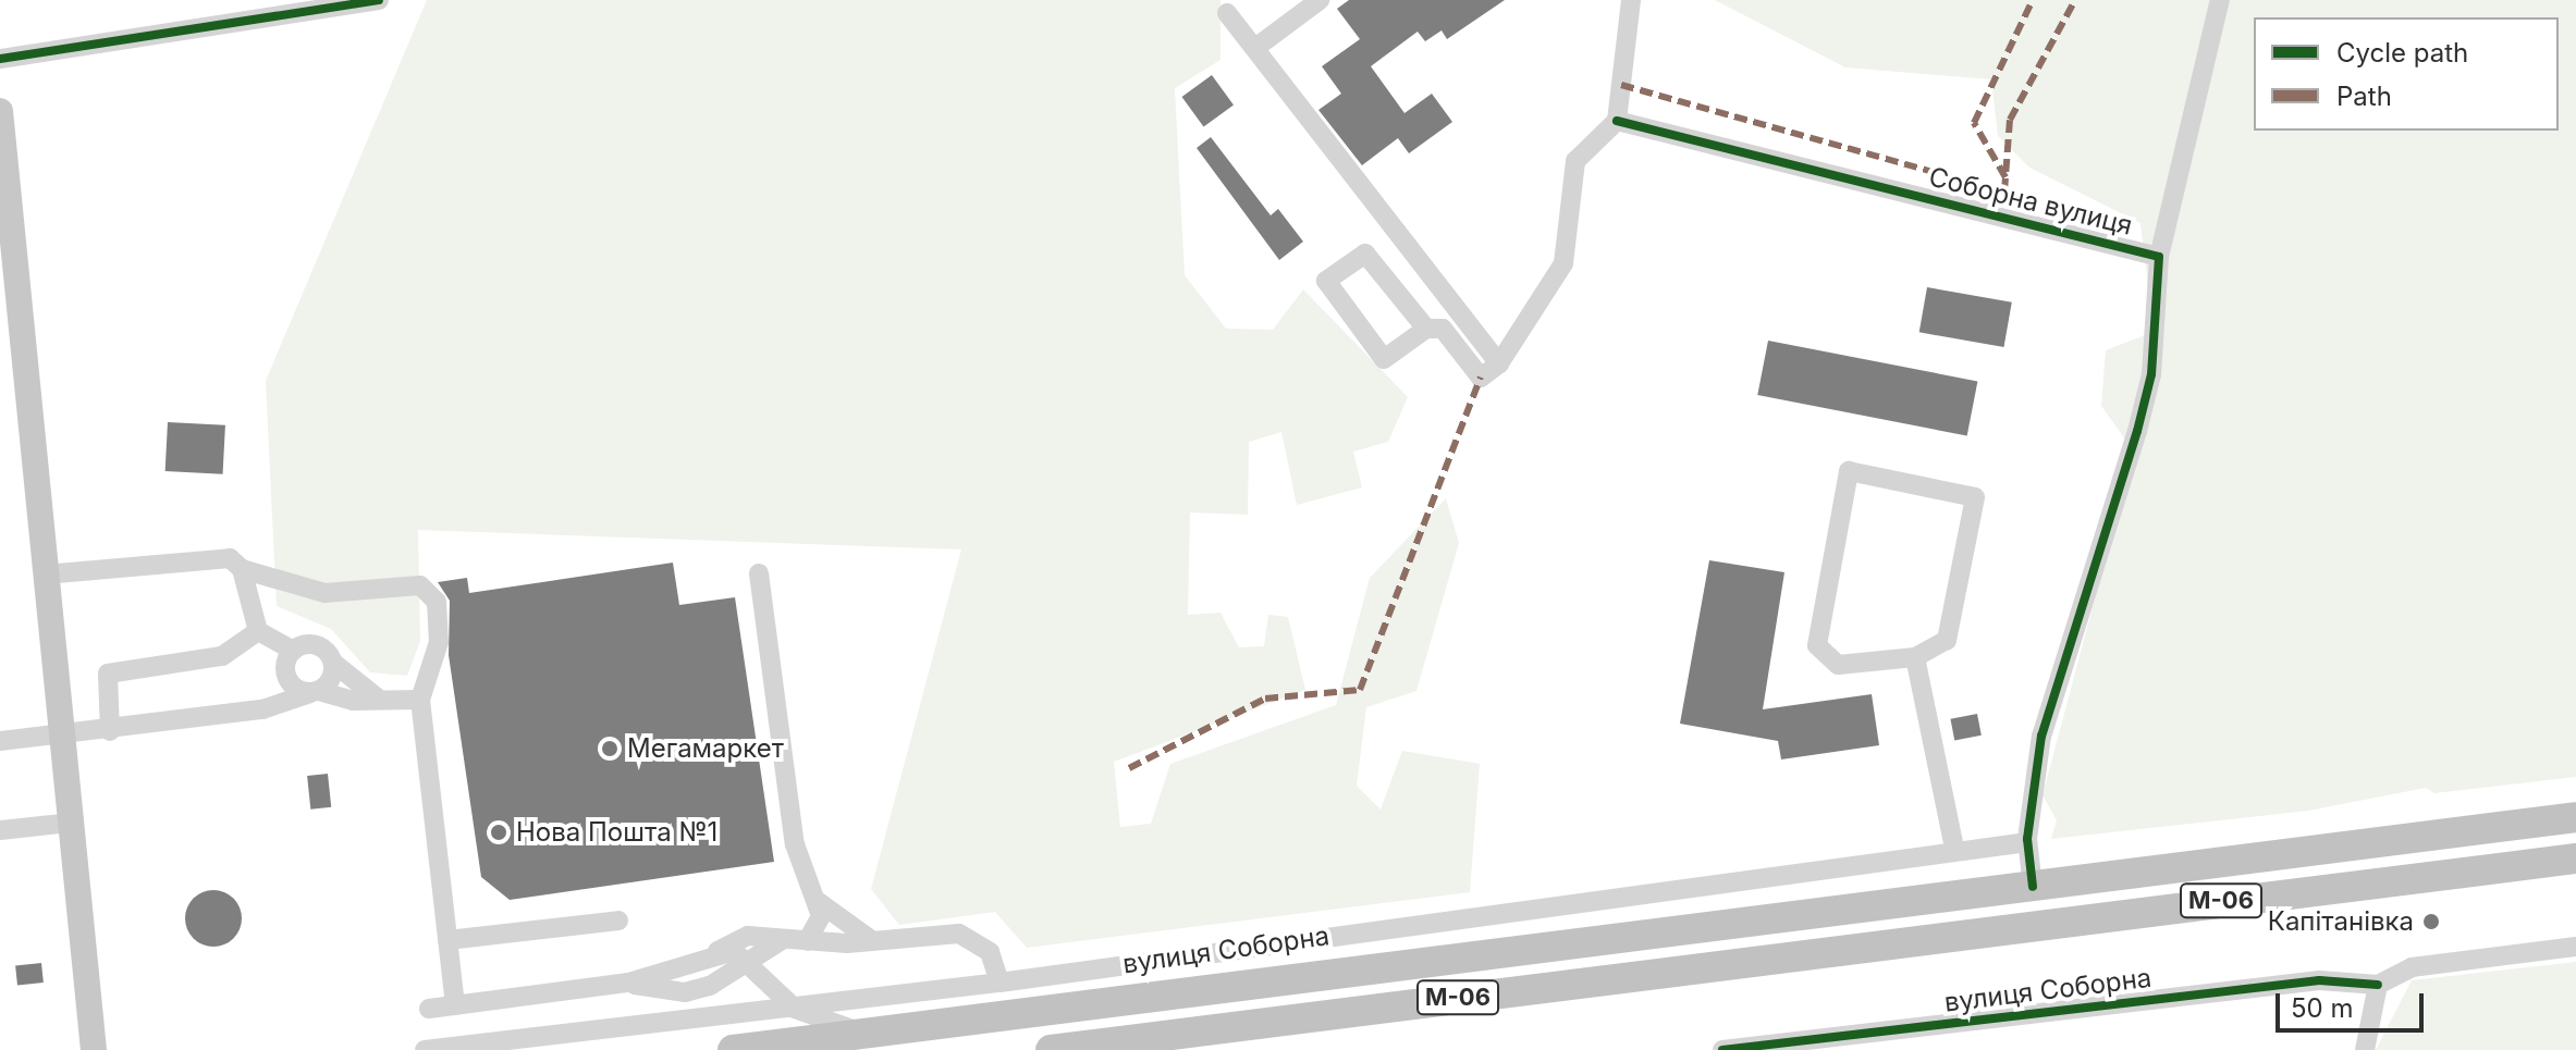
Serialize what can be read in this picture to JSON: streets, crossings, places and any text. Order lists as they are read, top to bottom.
{
  "streets": {
    "highway": ["М-06"],
    "street": ["Соборна вулиця", "вулиця Соборна"]
  },
  "crossings": [
    ["Соборна вулиця", "М-06"],
    ["Соборна вулиця", "вулиця Соборна"]
  ],
  "places": ["Мегамаркет", "Нова Пошта №1", "Капітанівка"],
  "legend": ["Cycle path", "Path"],
  "scale_bar": "50 m"
}
